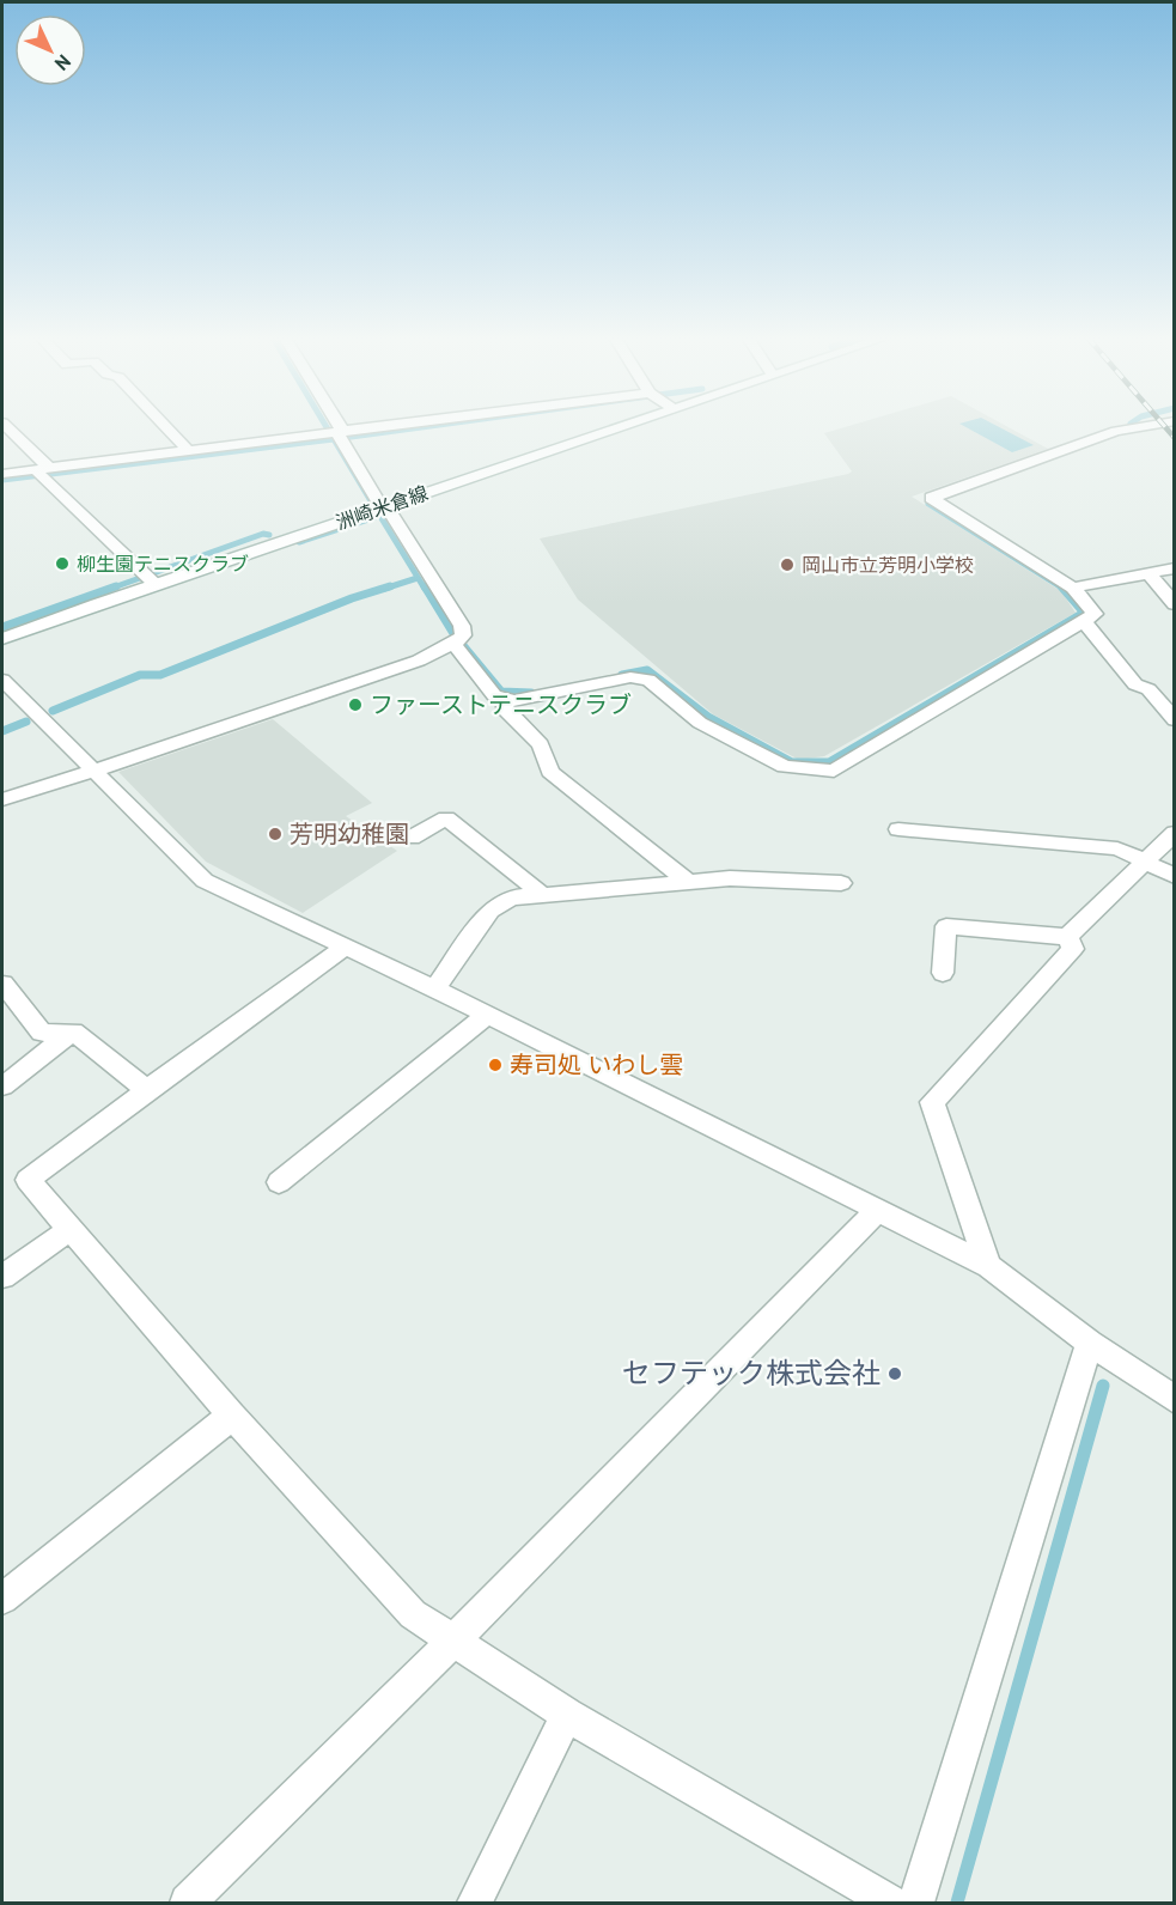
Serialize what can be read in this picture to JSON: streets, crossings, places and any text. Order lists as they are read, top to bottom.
{
  "streets": {
    "street": ["洲崎米倉線"]
  },
  "places": [
    "柳生園テニスクラブ",
    "岡山市立芳明小学校",
    "ファーストテニスクラブ",
    "芳明幼稚園",
    "寿司処 いわし雲",
    "セフテック株式会社"
  ],
  "north": "bottom right"
}
